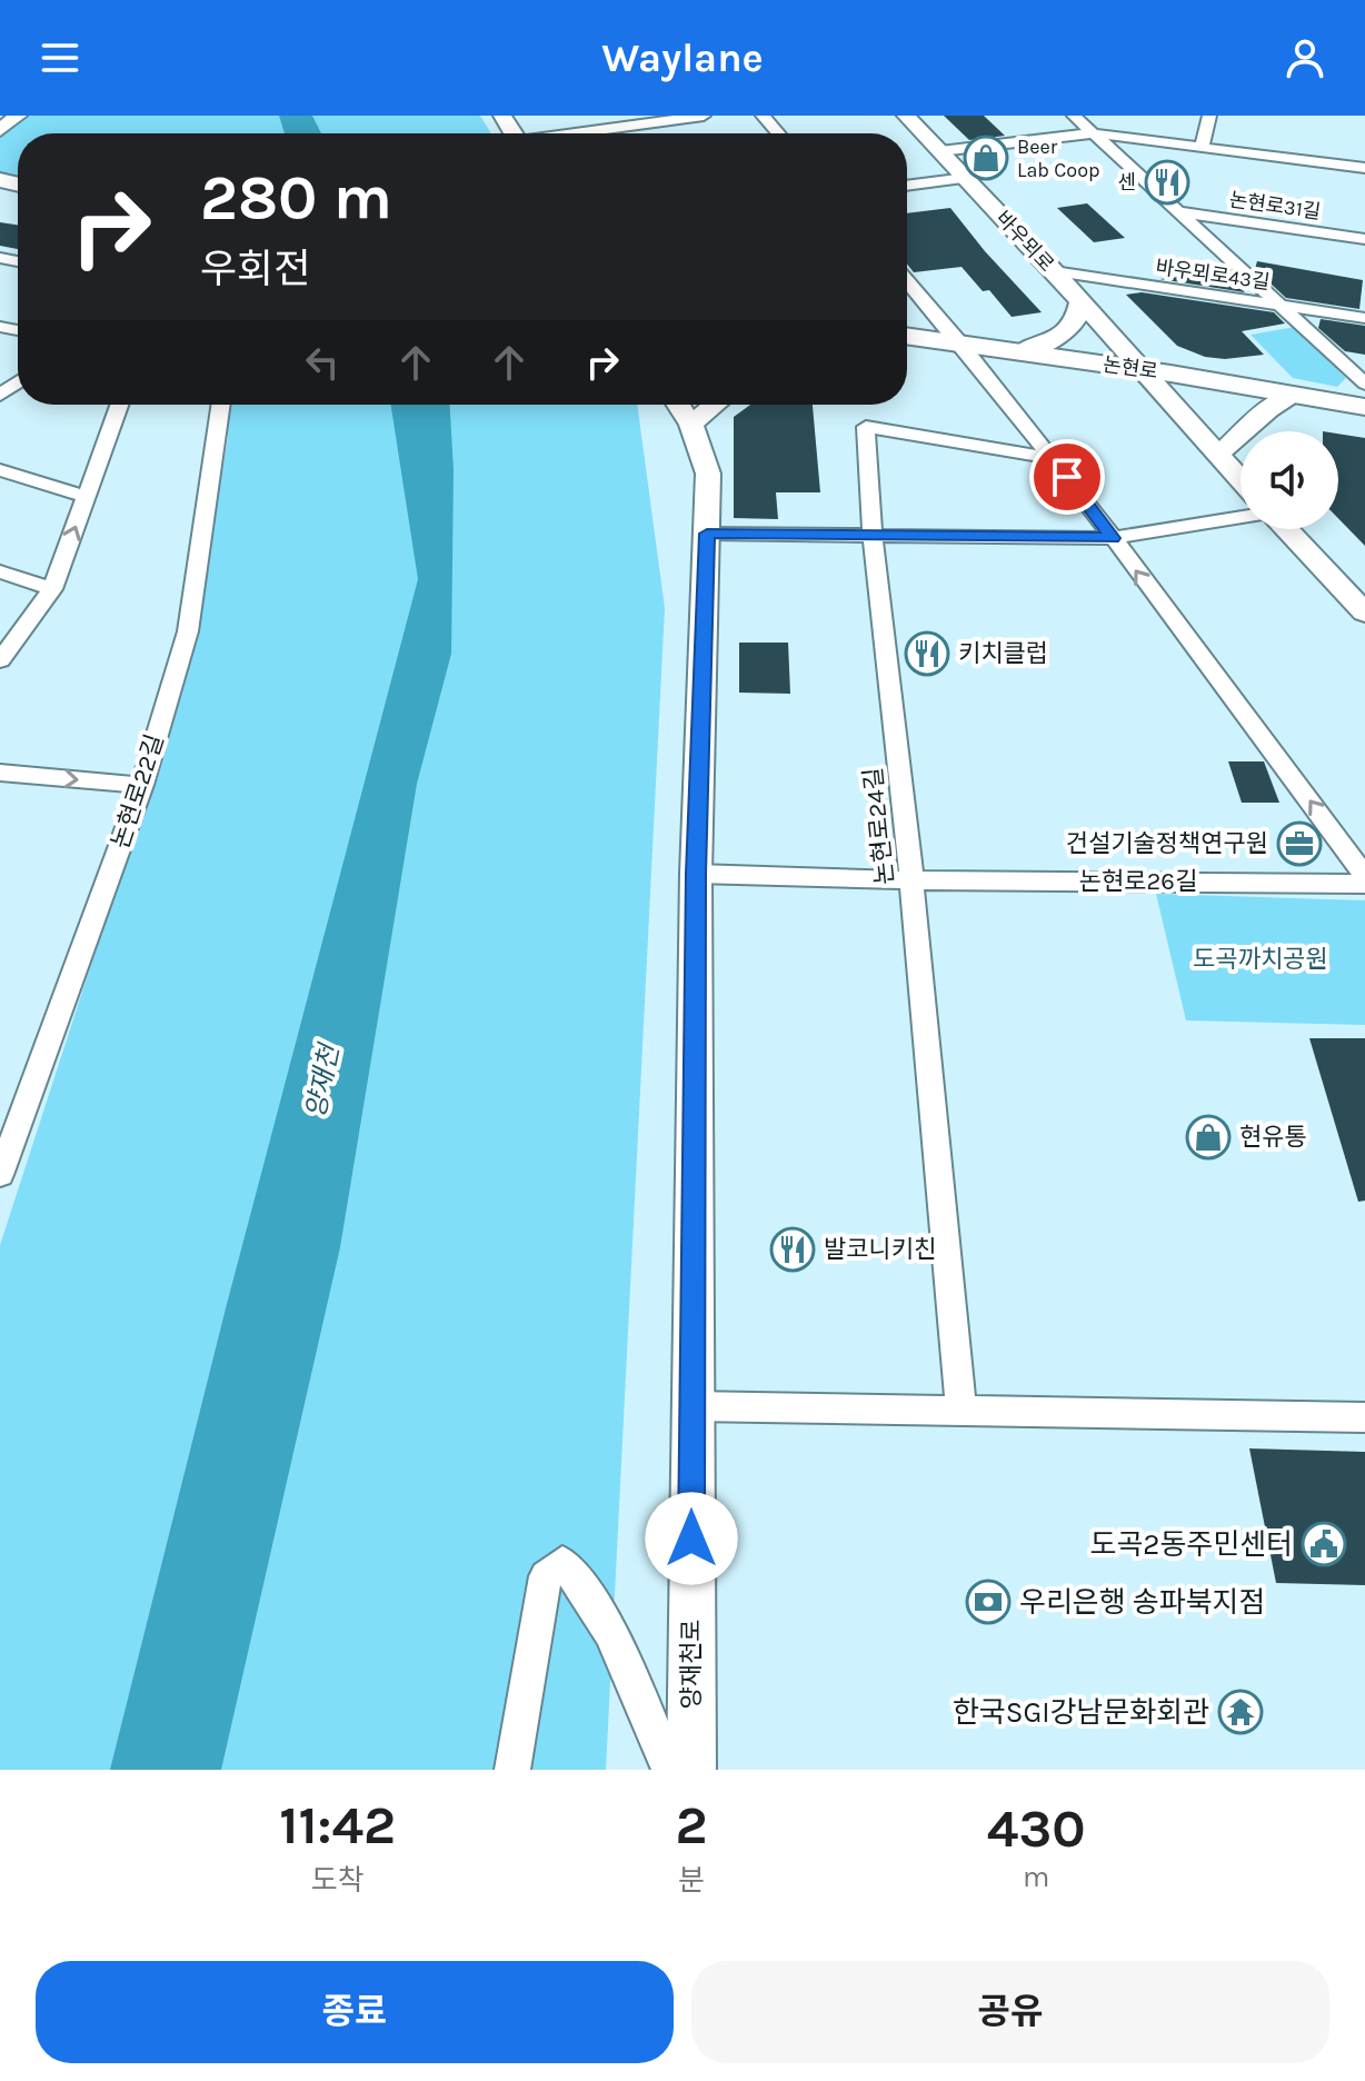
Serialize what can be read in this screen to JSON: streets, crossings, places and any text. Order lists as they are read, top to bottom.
{
  "streets": {
    "main road": ["논현로"],
    "street": [
      "논현로31길",
      "바우뫼로",
      "바우뫼로43길",
      "논현로22길",
      "논현로24길",
      "논현로26길",
      "양재천로"
    ]
  },
  "crossings": [
    ["논현로31길", "바우뫼로43길"],
    ["바우뫼로", "바우뫼로43길"],
    ["바우뫼로", "논현로"],
    ["논현로24길", "논현로26길"],
    ["논현로26길", "양재천로"]
  ],
  "water": ["양재천"],
  "parks": ["도곡까치공원"],
  "places": {
    "shop": ["Beer Lab Coop", "현유통"],
    "restaurant": ["센", "키치클럽", "발코니키친"],
    "office": ["건설기술정책연구원"],
    "public building": ["도곡2동주민센터"],
    "bank": ["우리은행 송파북지점"],
    "temple": ["한국SGI강남문화회관"]
  },
  "page": {
    "header": "Waylane",
    "turn": ["280 m", "우회전"],
    "eta": [
      "11:42",
      "도착",
      "2",
      "분",
      "430",
      "m"
    ],
    "buttons": ["종료", "공유"]
  }
}
